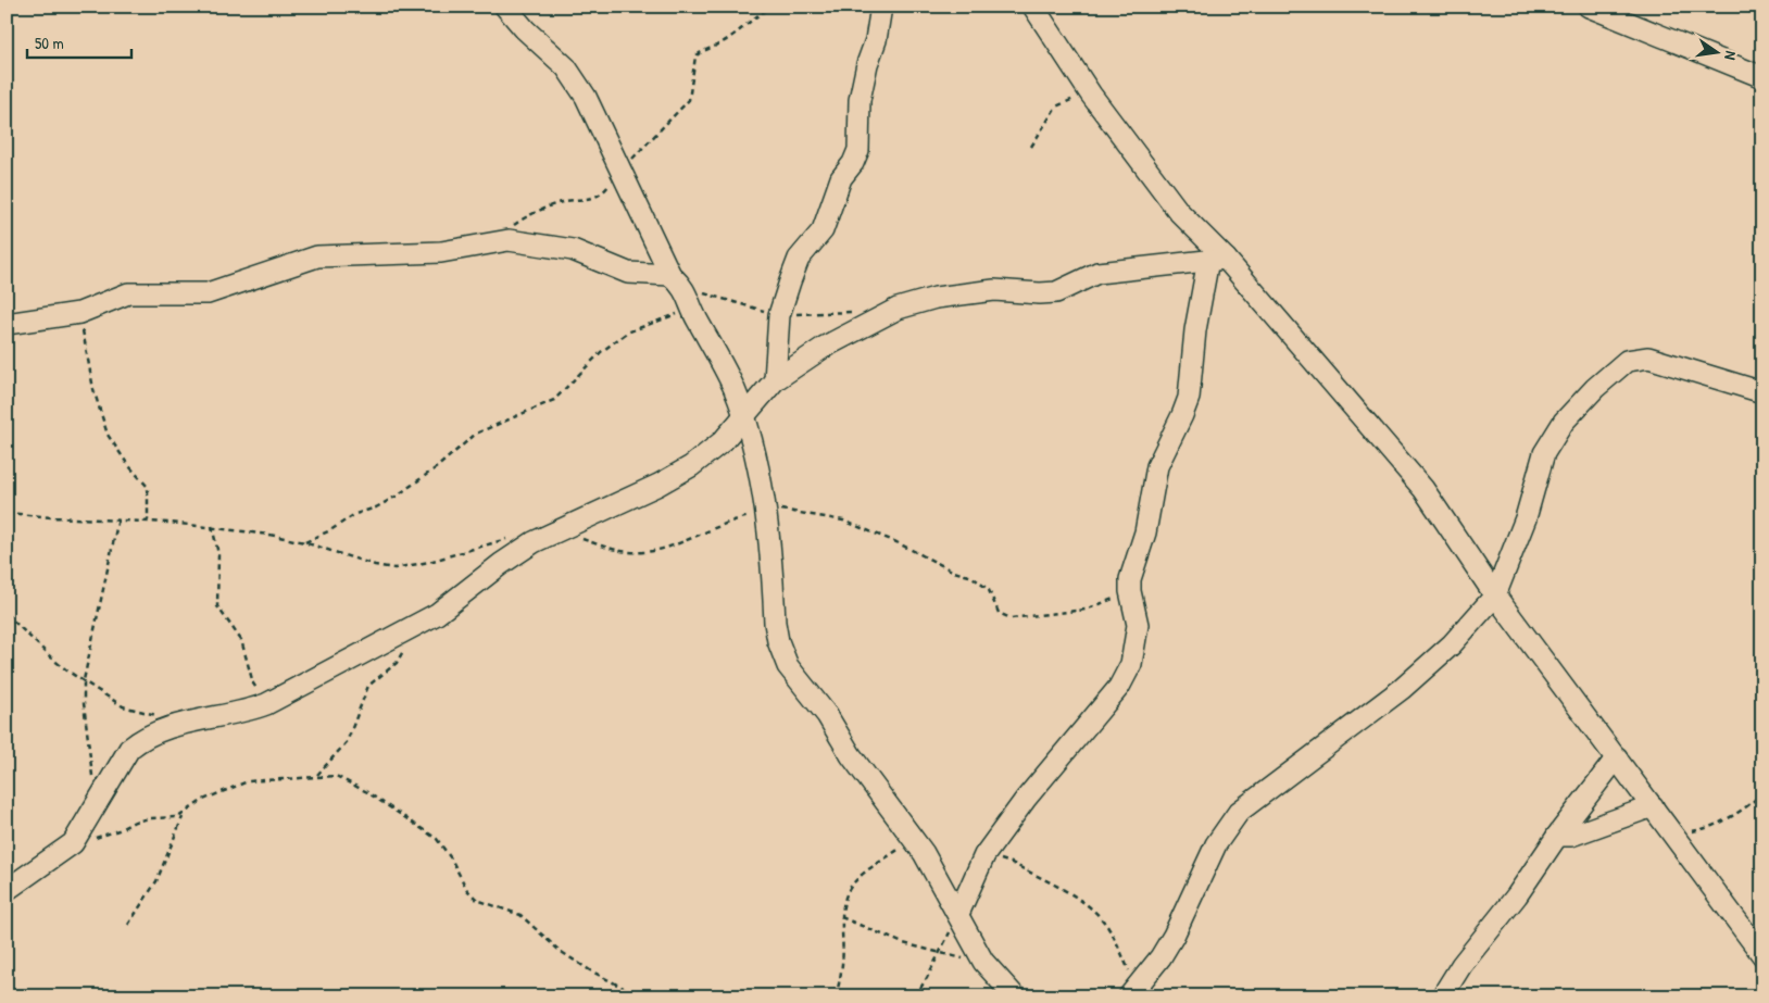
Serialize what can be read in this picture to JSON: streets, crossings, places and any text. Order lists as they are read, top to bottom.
{
  "scale_bar": "50 m",
  "north": "right"
}
